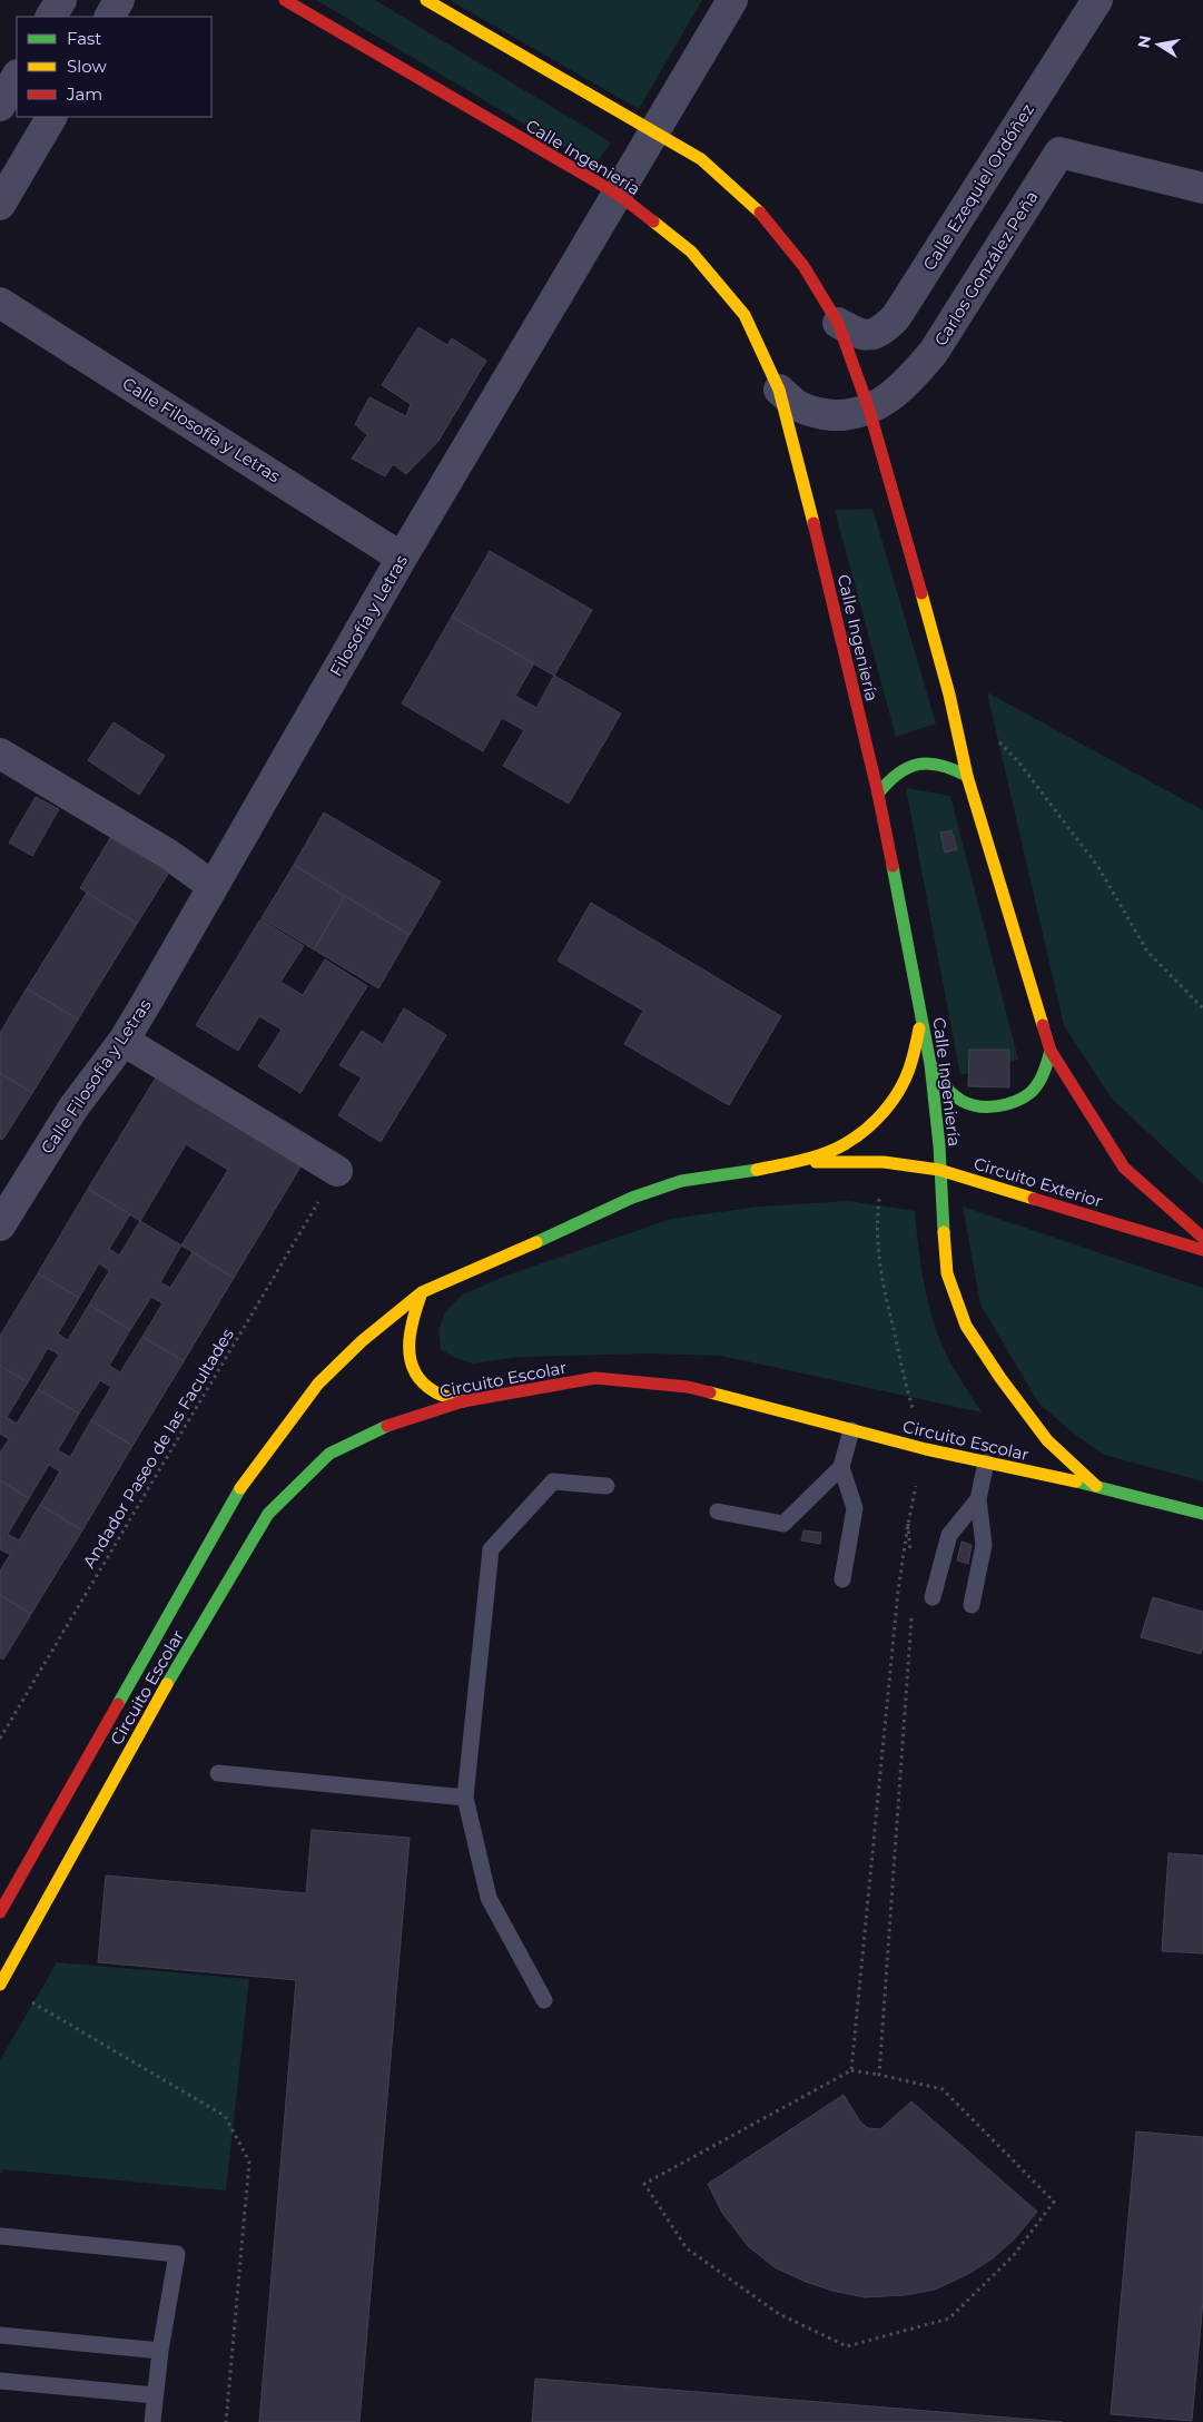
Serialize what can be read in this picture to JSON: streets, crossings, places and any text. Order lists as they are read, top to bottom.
{
  "streets": {
    "street": [
      "Calle Ingeniería",
      "Calle Ezequiel Ordóñez",
      "Carlos González Peña",
      "Calle Filosofía y Letras",
      "Filosofía y Letras",
      "Circuito Exterior",
      "Circuito Escolar"
    ],
    "path": ["Andador Paseo de las Facultades"]
  },
  "crossings": [
    ["Calle Ingeniería", "Carlos González Peña"],
    ["Calle Ingeniería", "Filosofía y Letras"],
    ["Calle Ingeniería", "Circuito Exterior"],
    ["Calle Ingeniería", "Circuito Escolar"],
    ["Calle Filosofía y Letras", "Filosofía y Letras"],
    ["Circuito Exterior", "Circuito Escolar"]
  ],
  "legend": ["Fast", "Slow", "Jam"],
  "north": "left"
}
